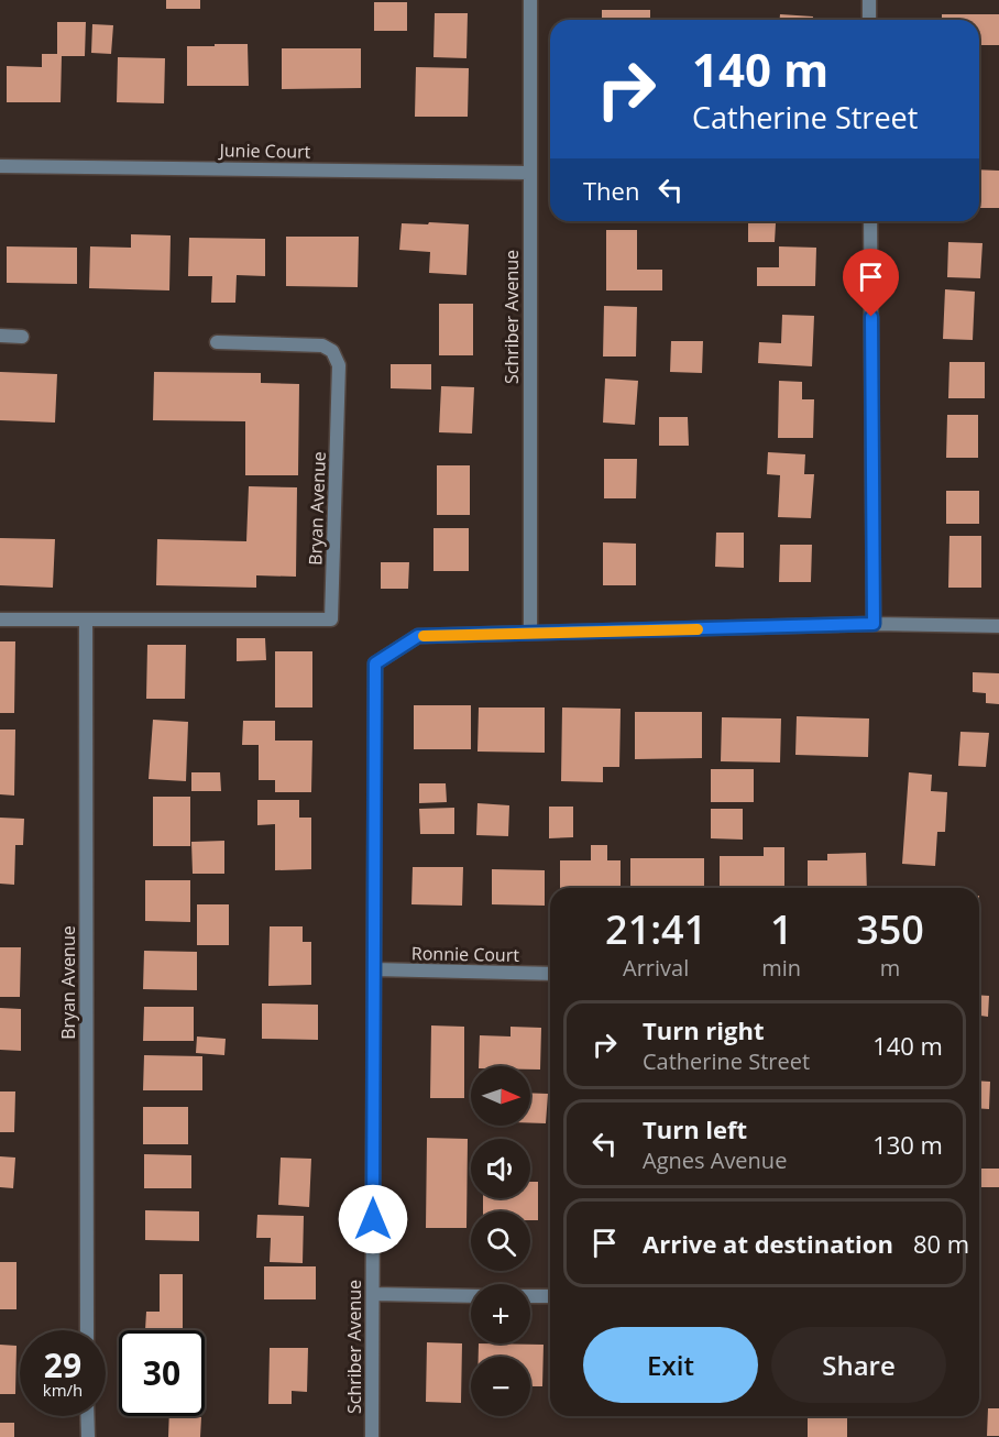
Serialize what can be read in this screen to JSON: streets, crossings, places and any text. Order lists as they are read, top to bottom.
{
  "streets": {
    "street": [
      "Junie Court",
      "Schriber Avenue",
      "Bryan Avenue",
      "Ronnie Court"
    ]
  },
  "crossings": [
    ["Junie Court", "Schriber Avenue"],
    ["Schriber Avenue", "Ronnie Court"]
  ],
  "north": "right",
  "page": {
    "turn": ["140 m", "Catherine Street"],
    "then": "Then",
    "eta": [
      "21:41",
      "Arrival",
      "1",
      "min",
      "350",
      "m"
    ],
    "list": [
      {
        "name": "Turn right",
        "note": "Catherine Street",
        "value": "140 m"
      },
      {
        "name": "Turn left",
        "note": "Agnes Avenue",
        "value": "130 m"
      },
      {
        "name": "Arrive at destination",
        "value": "80 m"
      }
    ],
    "map_buttons": ["+", "−"],
    "buttons": ["Exit", "Share"],
    "speed": "29 km/h",
    "limit": "30"
  }
}
